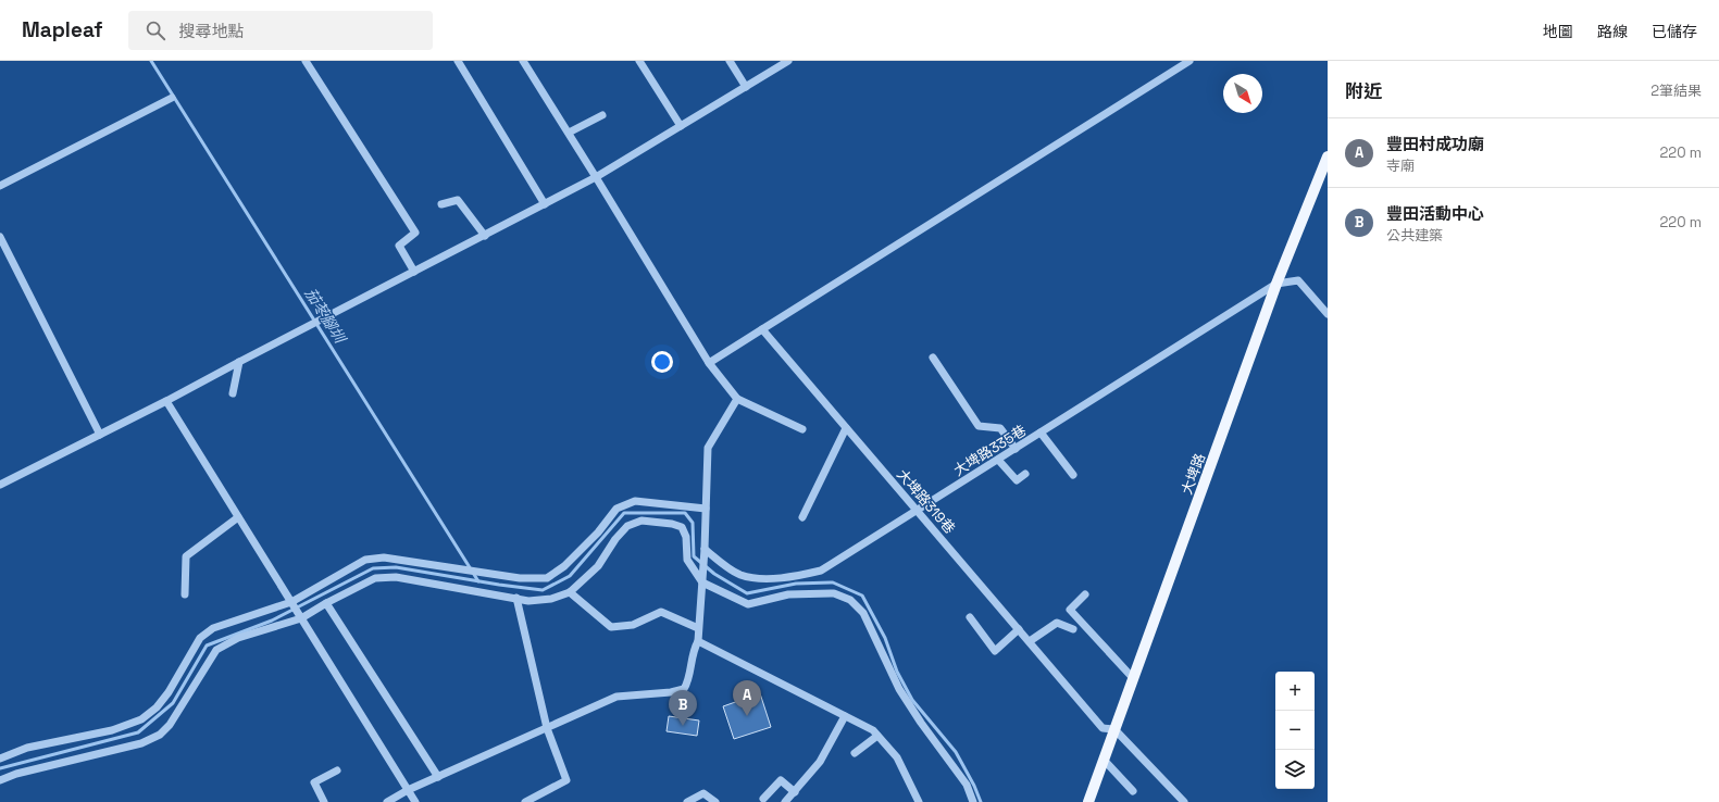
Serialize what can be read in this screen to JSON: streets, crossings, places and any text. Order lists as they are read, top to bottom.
{
  "streets": {
    "main road": ["大埤路"],
    "street": ["大埤路335巷", "大埤路319巷"]
  },
  "crossings": [
    ["大埤路335巷", "大埤路"],
    ["大埤路335巷", "大埤路319巷"],
    ["大埤路", "大埤路319巷"]
  ],
  "water": ["茄苳腳圳"],
  "north": "bottom right",
  "page": {
    "header": "Mapleaf",
    "search": "搜尋地點",
    "nav": ["地圖", "路線", "已儲存"],
    "heading": ["附近", "2筆結果"],
    "list": [
      {
        "mark": "A",
        "name": "豐田村成功廟",
        "note": "寺廟",
        "value": "220 m"
      },
      {
        "mark": "B",
        "name": "豐田活動中心",
        "note": "公共建築",
        "value": "220 m"
      }
    ],
    "map_buttons": ["+", "−"],
    "pins": ["A", "B"]
  }
}
